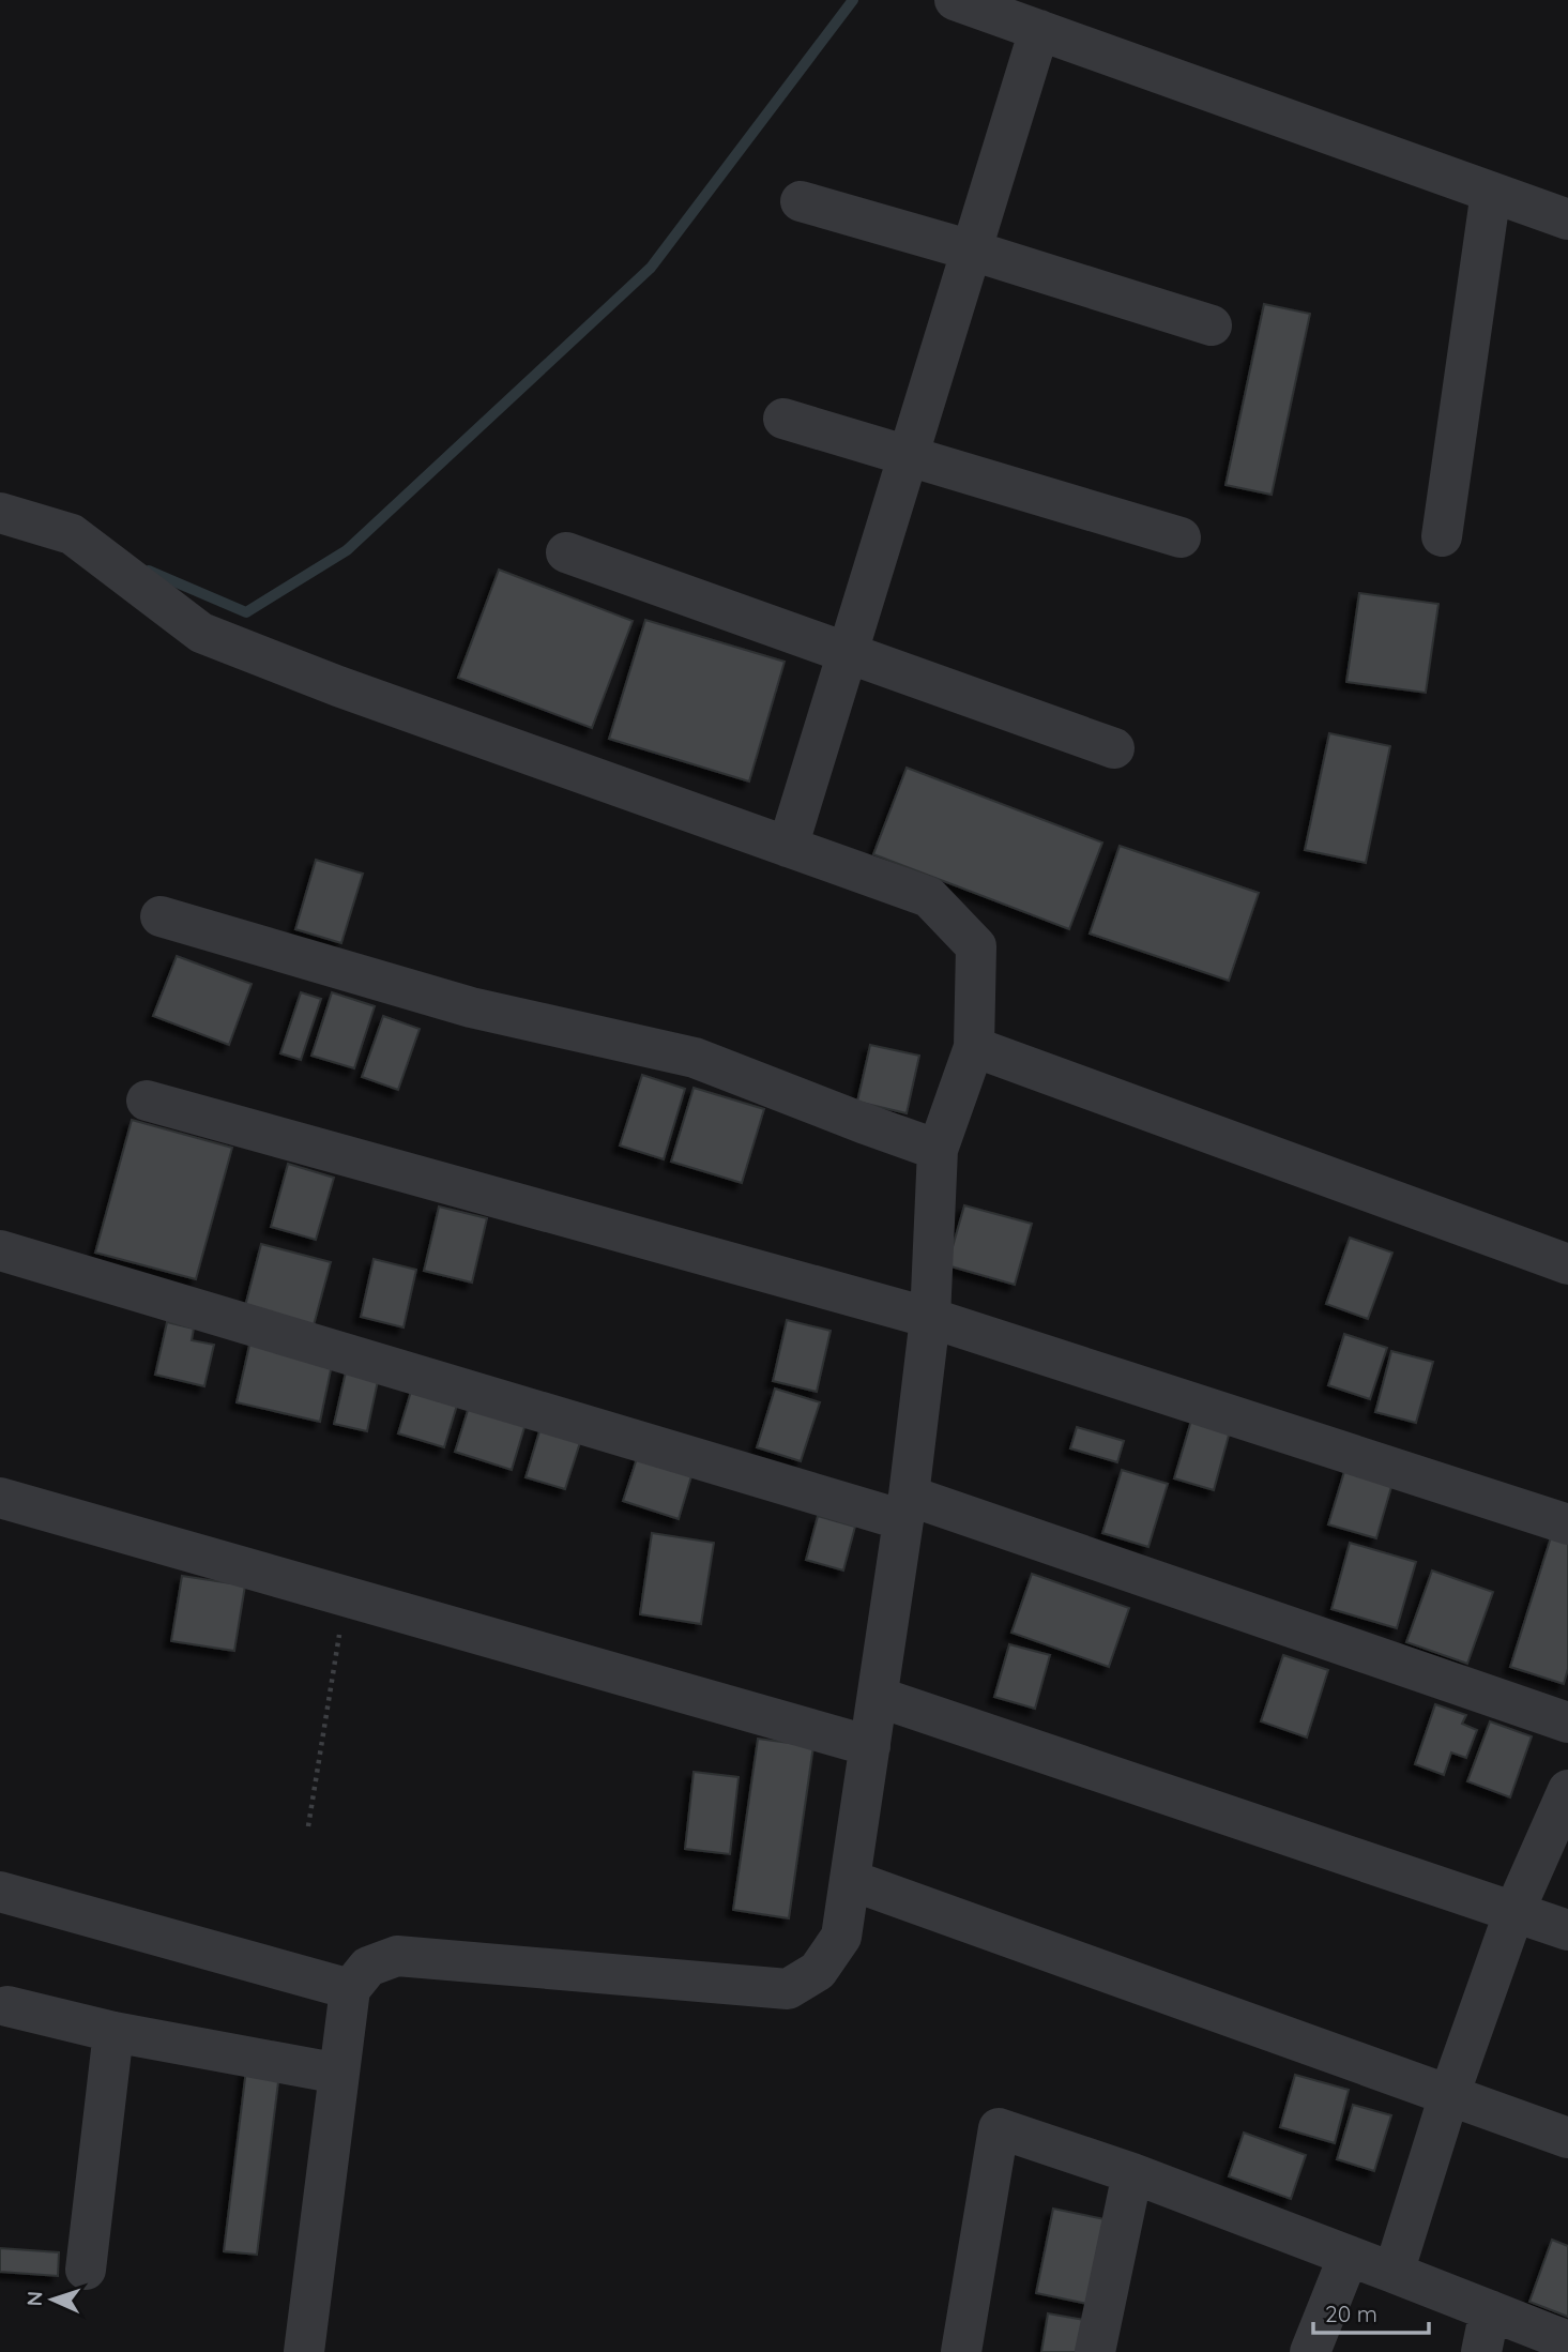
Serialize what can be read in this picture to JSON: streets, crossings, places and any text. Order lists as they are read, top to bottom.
{
  "scale_bar": "20 m",
  "north": "left"
}
